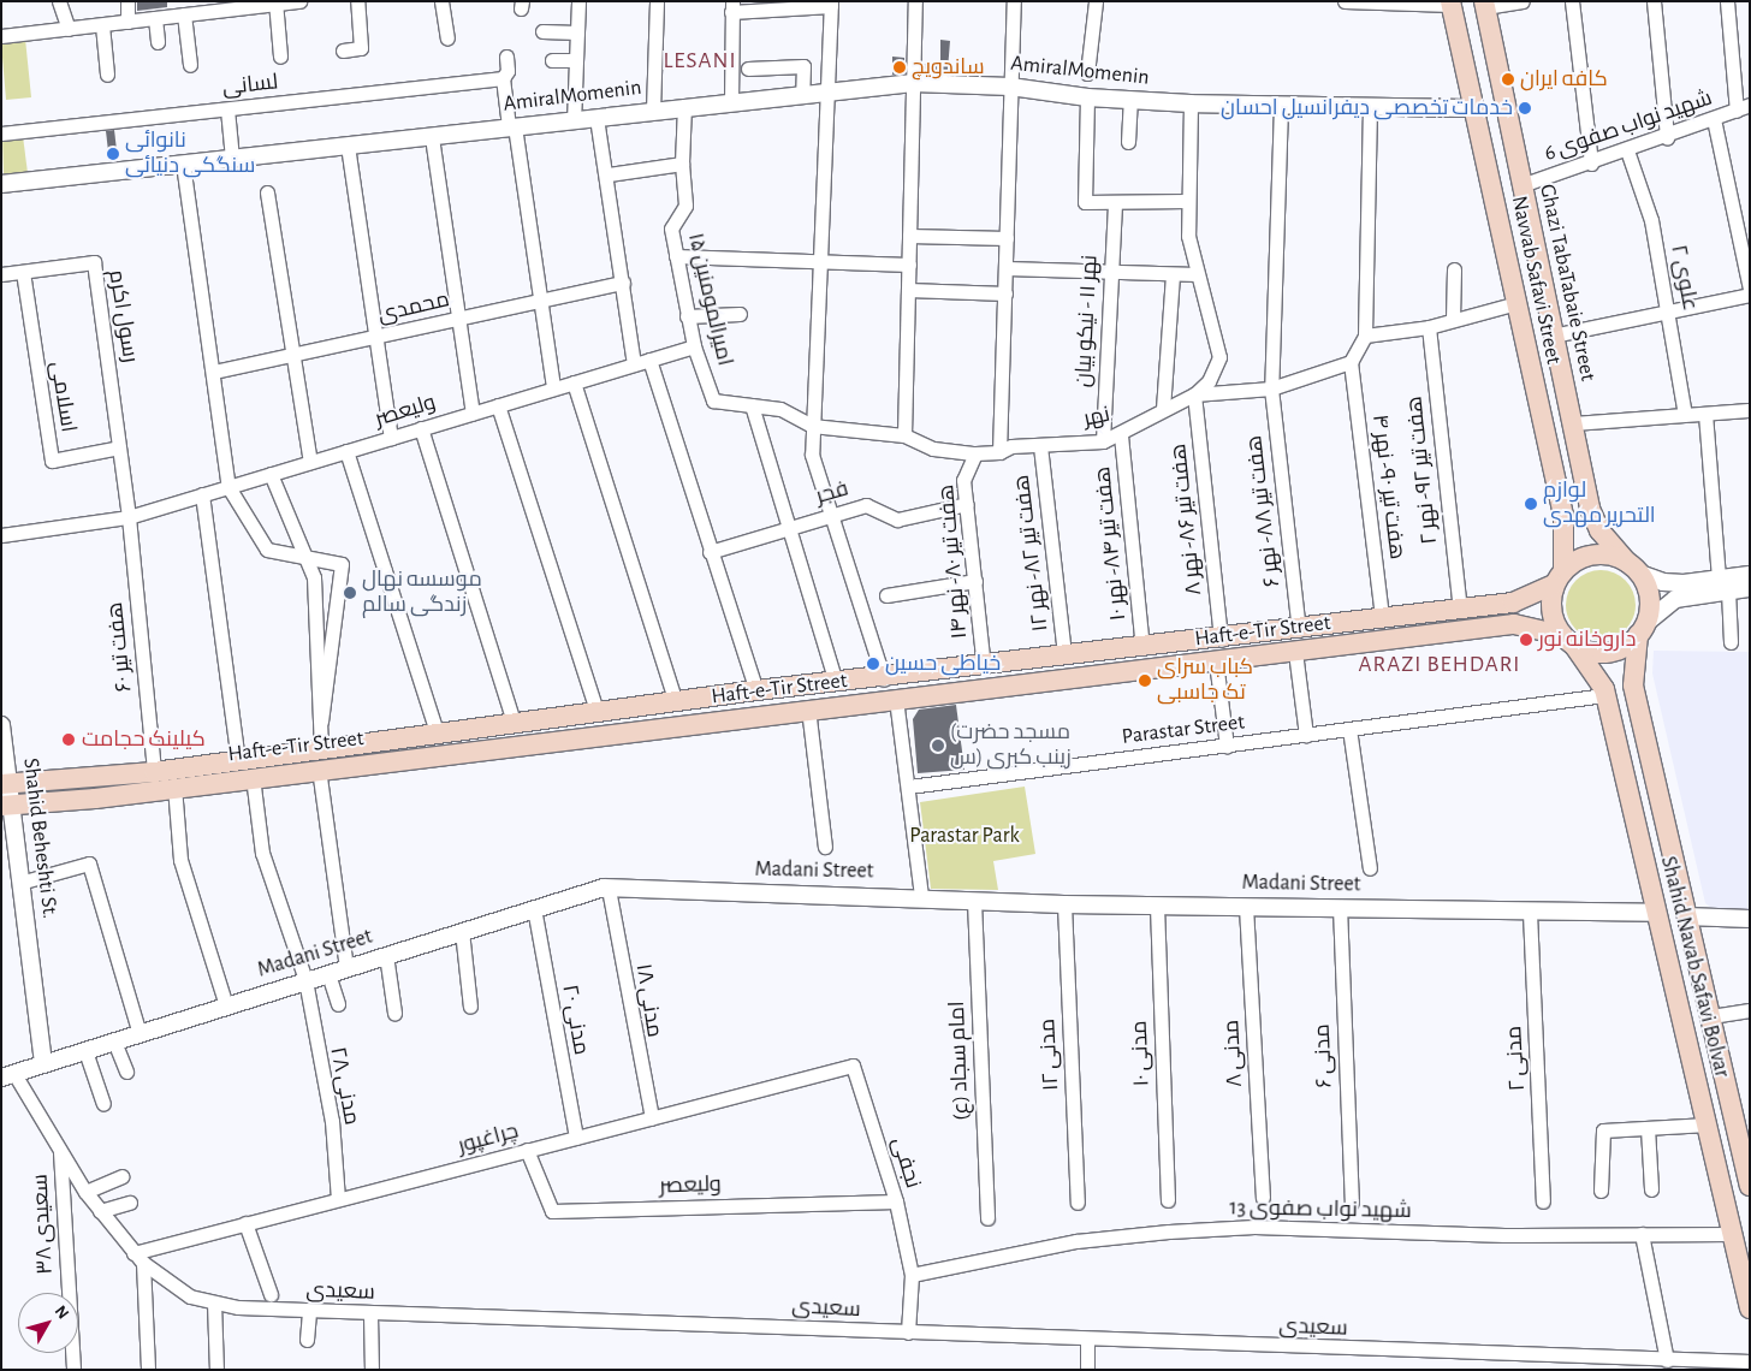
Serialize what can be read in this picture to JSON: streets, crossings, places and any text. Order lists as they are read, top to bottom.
{
  "streets": {
    "main road": [
      "Navvab Safavi Street",
      "Ghazi TabaTabaie Street",
      "Haft-e-Tir Street",
      "Shahid Navab Safavi Bolvar"
    ],
    "street": [
      "AmiralMomenin",
      "لسانی",
      "شهید نواب صفوی 6",
      "علوی ۲",
      "امیرالمومنین ۱۵",
      "محمدی",
      "رسول اکرم",
      "نهر ۱۱ - نیکو بیان",
      "اسلامی",
      "ولیعصر",
      "نهر",
      "هفت تیر ۹۲- نهر ۲",
      "هفت تیر ۹۰- نهر ۴",
      "فجر",
      "هفت تیر ۸۸- نهر ۶",
      "هفت تیر ۸۶- نهر ۸",
      "هفت تیر ۸۴- نهر ۱۰",
      "هفت تیر ۸۲- نهر ۱۲",
      "هفت تیر ۸۰- نهر ۱۴",
      "هفت تیر ۶۰",
      "Parastar Street",
      "Shahid Beheshti St.",
      "Madani Street",
      "مدنی ۱۸",
      "مدنی ۲۰",
      "مدنی ۱۰",
      "مدنی ۸",
      "مدنی ۱۲",
      "مدنی ۶",
      "مدنی ۲",
      "امام سجاد (ع)",
      "مدنی ۲۸",
      "چراغپور",
      "نجفی",
      "شهید نواب صفوی 13",
      "سعیدی ۳۸",
      "سعیدی"
    ]
  },
  "crossings": [
    ["AmiralMomenin", "Navvab Safavi Street"],
    ["AmiralMomenin", "امیرالمومنین ۱۵"],
    ["AmiralMomenin", "هفت تیر ۸۸- نهر ۶"],
    ["شهید نواب صفوی 6", "علوی ۲"],
    ["شهید نواب صفوی 6", "Ghazi TabaTabaie Street"],
    ["Navvab Safavi Street", "Ghazi TabaTabaie Street"],
    ["Navvab Safavi Street", "Haft-e-Tir Street"],
    ["Navvab Safavi Street", "Shahid Navab Safavi Bolvar"],
    ["Ghazi TabaTabaie Street", "Haft-e-Tir Street"],
    ["Ghazi TabaTabaie Street", "Shahid Navab Safavi Bolvar"],
    ["امیرالمومنین ۱۵", "ولیعصر"],
    ["امیرالمومنین ۱۵", "نهر"],
    ["رسول اکرم", "اسلامی"],
    ["رسول اکرم", "هفت تیر ۶۰"],
    ["نهر ۱۱ - نیکو بیان", "نهر"],
    ["اسلامی", "هفت تیر ۶۰"],
    ["ولیعصر", "هفت تیر ۶۰"],
    ["ولیعصر", "چراغپور"],
    ["ولیعصر", "نجفی"],
    ["نهر", "هفت تیر ۹۰- نهر ۴"],
    ["نهر", "هفت تیر ۸۸- نهر ۶"],
    ["نهر", "هفت تیر ۸۶- نهر ۸"],
    ["نهر", "هفت تیر ۸۴- نهر ۱۰"],
    ["نهر", "هفت تیر ۸۲- نهر ۱۲"],
    ["نهر", "هفت تیر ۸۰- نهر ۱۴"],
    ["هفت تیر ۹۲- نهر ۲", "Haft-e-Tir Street"],
    ["هفت تیر ۹۰- نهر ۴", "Haft-e-Tir Street"],
    ["فجر", "هفت تیر ۸۰- نهر ۱۴"],
    ["هفت تیر ۸۸- نهر ۶", "Haft-e-Tir Street"],
    ["هفت تیر ۸۶- نهر ۸", "Haft-e-Tir Street"],
    ["هفت تیر ۸۴- نهر ۱۰", "Haft-e-Tir Street"],
    ["هفت تیر ۸۲- نهر ۱۲", "Haft-e-Tir Street"],
    ["هفت تیر ۸۰- نهر ۱۴", "Haft-e-Tir Street"],
    ["Haft-e-Tir Street", "هفت تیر ۶۰"],
    ["Haft-e-Tir Street", "Shahid Beheshti St."],
    ["Haft-e-Tir Street", "Shahid Navab Safavi Bolvar"],
    ["Haft-e-Tir Street", "مدنی ۲۸"],
    ["Parastar Street", "Shahid Navab Safavi Bolvar"],
    ["Shahid Beheshti St.", "Madani Street"],
    ["Madani Street", "Shahid Navab Safavi Bolvar"],
    ["Madani Street", "مدنی ۱۸"],
    ["Madani Street", "مدنی ۲۰"],
    ["Madani Street", "مدنی ۱۰"],
    ["Madani Street", "مدنی ۸"],
    ["Madani Street", "مدنی ۱۲"],
    ["Madani Street", "مدنی ۶"],
    ["Madani Street", "مدنی ۲"],
    ["Madani Street", "امام سجاد (ع)"],
    ["Madani Street", "مدنی ۲۸"],
    ["Madani Street", "سعیدی"],
    ["Shahid Navab Safavi Bolvar", "شهید نواب صفوی 13"],
    ["مدنی ۱۸", "چراغپور"],
    ["مدنی ۲۰", "چراغپور"],
    ["مدنی ۲۸", "چراغپور"],
    ["چراغپور", "نجفی"],
    ["چراغپور", "سعیدی"],
    ["نجفی", "شهید نواب صفوی 13"],
    ["نجفی", "سعیدی"],
    ["سعیدی ۳۸", "سعیدی"]
  ],
  "districts": ["LESANI", "ARAZI BEHDARI"],
  "parks": ["Parastar Park"],
  "places": [
    "ساندویچ",
    "کافه ایران",
    "خدمات تخصصی دیفرانسیل احسان",
    "نانوائی سنگکی دنیائی",
    "لوازم التحریر مهدی",
    "موسسه نهال زندگی سالم",
    "داروخانه نور",
    "خیاطی حسین",
    "کباب سرای تک جاسبی",
    "کیلینک حجامت",
    "(مسجد حضرت زینب کبری (س"
  ],
  "north": "top right"
}
